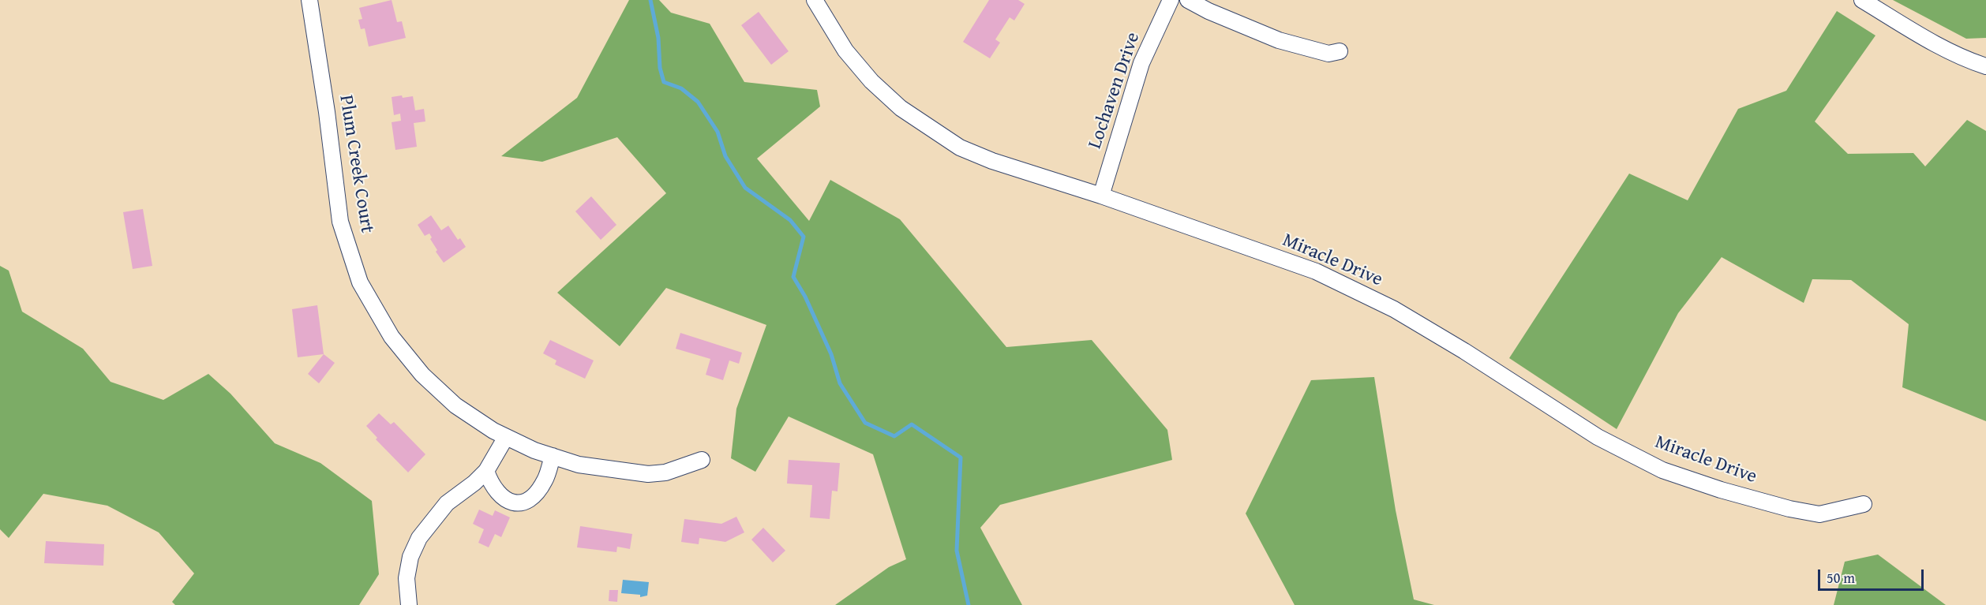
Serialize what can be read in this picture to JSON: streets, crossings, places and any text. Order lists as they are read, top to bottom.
{
  "streets": {
    "street": ["Lochaven Drive", "Plum Creek Court", "Miracle Drive"]
  },
  "crossings": [
    ["Lochaven Drive", "Miracle Drive"]
  ],
  "scale_bar": "50 m"
}
